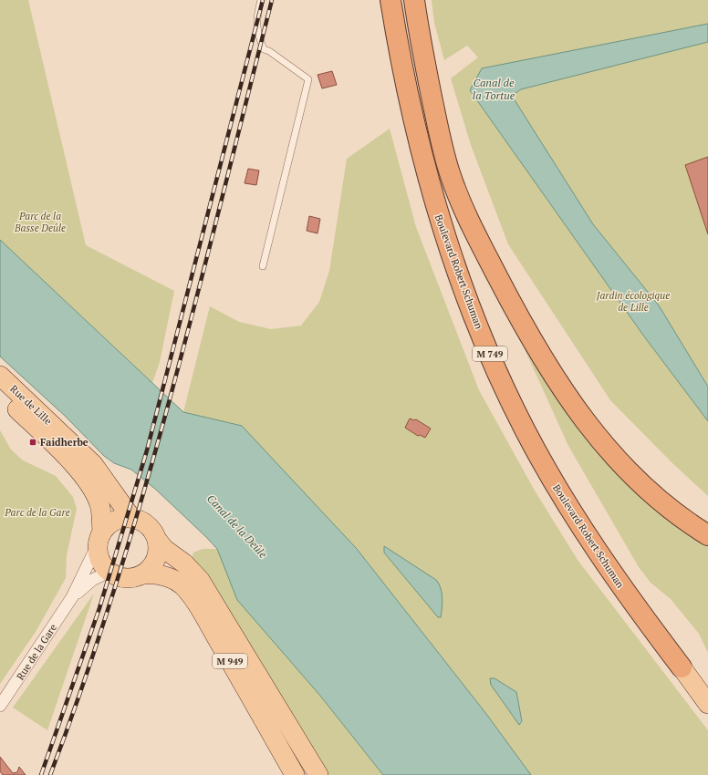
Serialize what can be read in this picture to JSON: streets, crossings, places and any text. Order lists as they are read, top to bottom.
{
  "streets": {
    "highway": ["Boulevard Robert Schuman", "M 749"],
    "main road": ["Rue de Lille", "M 949"],
    "street": ["Rue de la Gare"]
  },
  "crossings": [
    ["Boulevard Robert Schuman", "M 749"],
    ["Rue de Lille", "Rue de la Gare"],
    ["Rue de Lille", "M 949"],
    ["Rue de la Gare", "M 949"]
  ],
  "water": ["Canal de la Tortue", "Canal de la Deûle"],
  "parks": ["Parc de la Basse Deûle", "Jardin écologique de Lille", "Parc de la Gare"],
  "places": {
    "transit": ["Faidherbe"]
  }
}
